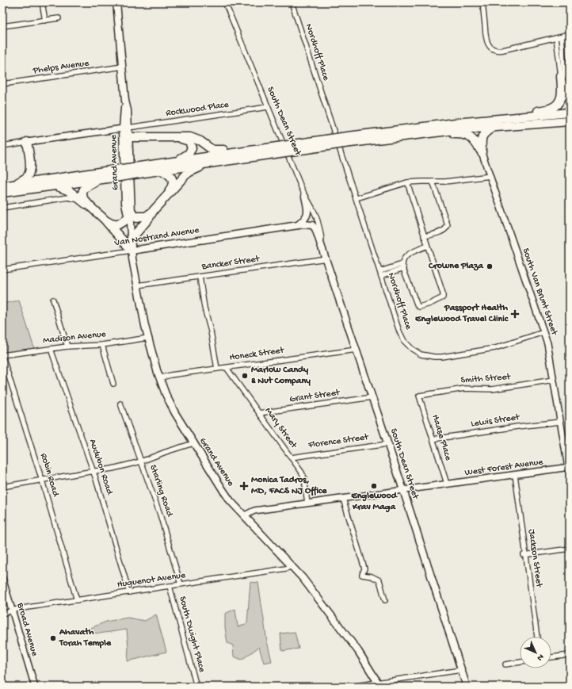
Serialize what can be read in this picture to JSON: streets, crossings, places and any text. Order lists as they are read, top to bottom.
{
  "streets": {
    "main road": ["South Dean Street", "Grand Avenue", "Van Nostrand Avenue"],
    "street": [
      "Nordhoff Place",
      "Phelps Avenue",
      "Rockwood Place",
      "Bancker Street",
      "South Van Brunt Street",
      "Madison Avenue",
      "Honeck Street",
      "Smith Street",
      "Grant Street",
      "Lewis Street",
      "Mary Street",
      "Haase Place",
      "Florence Street",
      "Audubon Road",
      "West Forest Avenue",
      "Robin Road",
      "Starling Road",
      "Jackson Street",
      "Huguenot Avenue",
      "Broad Avenue",
      "South Dwight Place"
    ]
  },
  "crossings": [
    ["Nordhoff Place", "South Van Brunt Street"],
    ["Phelps Avenue", "Grand Avenue"],
    ["Rockwood Place", "South Dean Street"],
    ["Rockwood Place", "Grand Avenue"],
    ["South Dean Street", "Van Nostrand Avenue"],
    ["South Dean Street", "Bancker Street"],
    ["South Dean Street", "Honeck Street"],
    ["South Dean Street", "Grant Street"],
    ["South Dean Street", "Florence Street"],
    ["South Dean Street", "West Forest Avenue"],
    ["Grand Avenue", "Van Nostrand Avenue"],
    ["Grand Avenue", "Bancker Street"],
    ["Grand Avenue", "Madison Avenue"],
    ["Grand Avenue", "Honeck Street"],
    ["Grand Avenue", "West Forest Avenue"],
    ["Grand Avenue", "Huguenot Avenue"],
    ["South Van Brunt Street", "Smith Street"],
    ["South Van Brunt Street", "Lewis Street"],
    ["South Van Brunt Street", "West Forest Avenue"],
    ["Madison Avenue", "Audubon Road"],
    ["Madison Avenue", "Robin Road"],
    ["Honeck Street", "Mary Street"],
    ["Smith Street", "Haase Place"],
    ["Grant Street", "Mary Street"],
    ["Lewis Street", "Haase Place"],
    ["Mary Street", "Florence Street"],
    ["Mary Street", "West Forest Avenue"],
    ["Haase Place", "West Forest Avenue"],
    ["Audubon Road", "Huguenot Avenue"],
    ["West Forest Avenue", "Jackson Street"],
    ["Robin Road", "Huguenot Avenue"],
    ["Starling Road", "Huguenot Avenue"],
    ["Huguenot Avenue", "Broad Avenue"],
    ["Huguenot Avenue", "South Dwight Place"]
  ],
  "places": {
    "other": [
      "Crowne Plaza",
      "Marlow Candy & Nut Company",
      "Englewood Krav Maga",
      "Ahavath Torah Temple"
    ],
    "health": ["Passport Health Englewood Travel Clinic", "Monica Tadros, MD, FACS NJ Office"]
  },
  "north": "bottom right"
}
